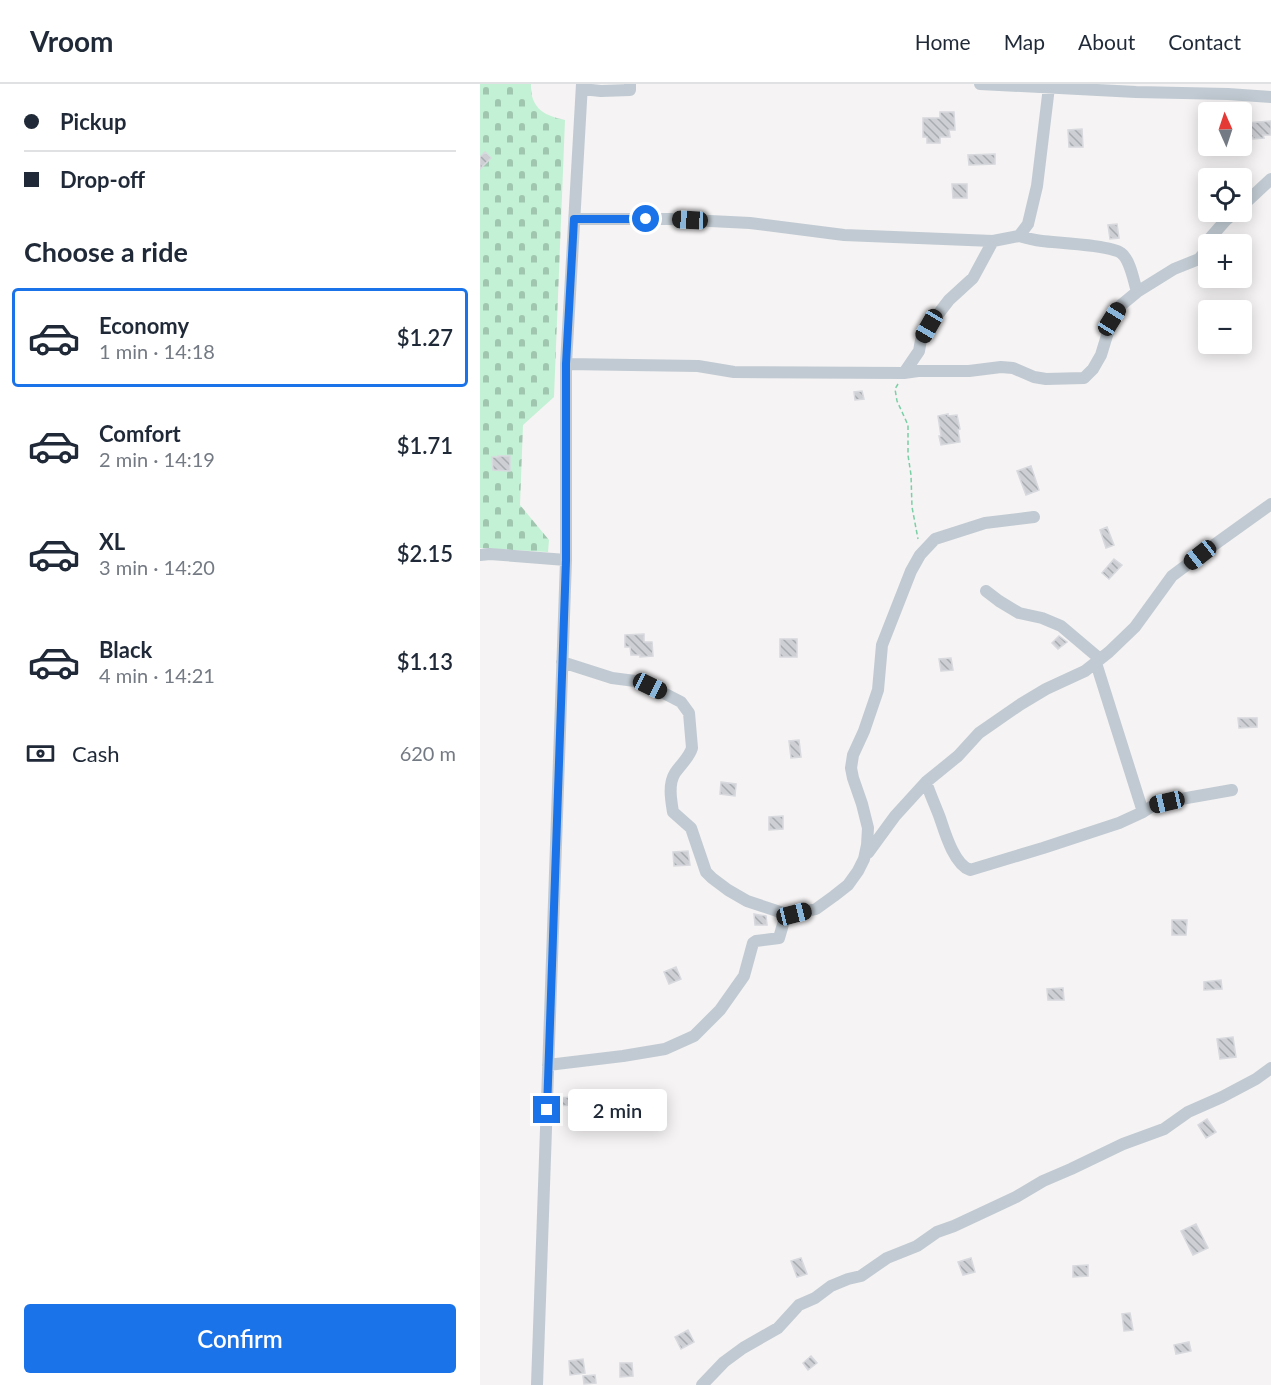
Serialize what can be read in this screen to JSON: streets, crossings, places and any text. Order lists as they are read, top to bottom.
{
  "north": "top",
  "page": {
    "header": "Vroom",
    "nav": [
      "Home",
      "Map",
      "About",
      "Contact"
    ],
    "banner": ["Pickup", "Drop-off"],
    "map_buttons": ["+", "−"],
    "heading": "Choose a ride",
    "list": [
      {
        "name": "Economy",
        "note": "1 min · 14:18",
        "value": "$1.27"
      },
      {
        "name": "Comfort",
        "note": "2 min · 14:19",
        "value": "$1.71"
      },
      {
        "name": "XL",
        "note": "3 min · 14:20",
        "value": "$2.15"
      },
      {
        "name": "Black",
        "note": "4 min · 14:21",
        "value": "$1.13"
      }
    ],
    "pay": ["Cash", "620 m"],
    "bubble": "2 min",
    "buttons": "Confirm"
  }
}
